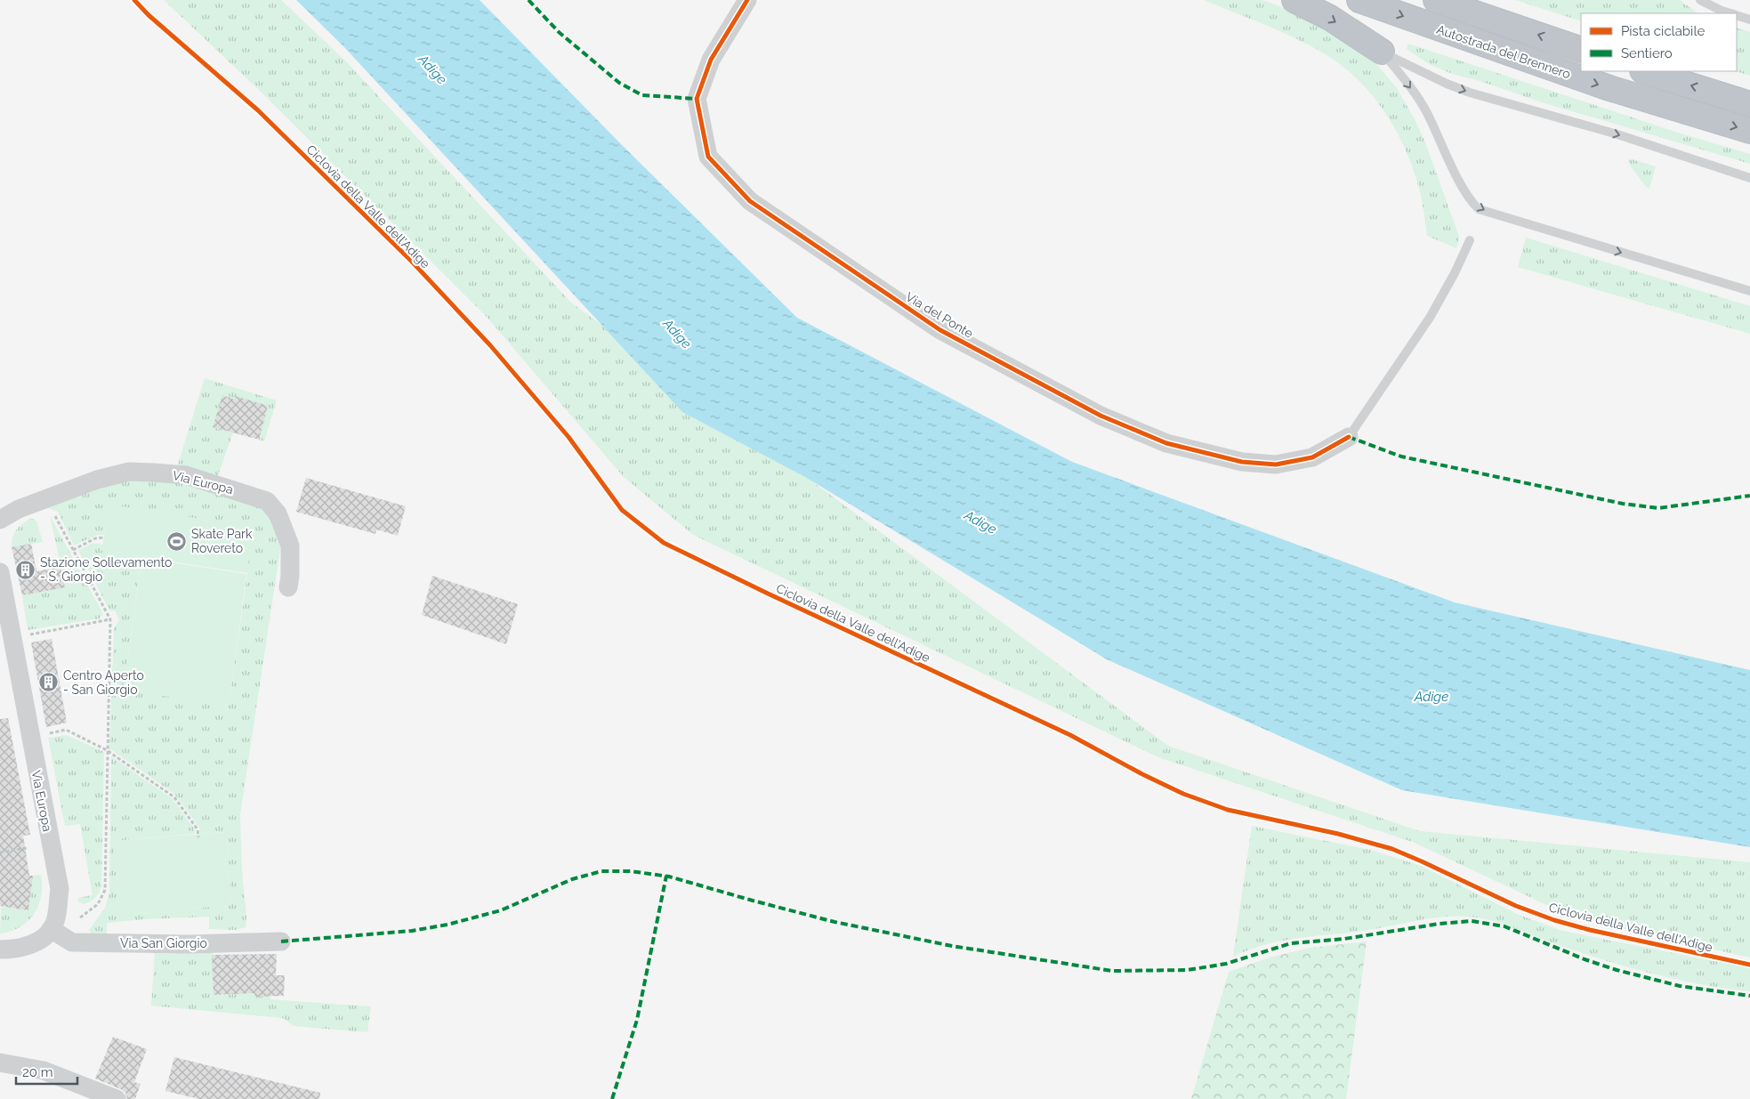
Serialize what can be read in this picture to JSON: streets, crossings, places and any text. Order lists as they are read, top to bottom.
{
  "streets": {
    "highway": ["Autostrada del Brennero"],
    "street": ["Via del Ponte", "Via Europa", "Via San Giorgio"],
    "cycle path": ["Ciclovia della Valle dell'Adige"]
  },
  "crossings": [
    ["Via Europa", "Via San Giorgio"]
  ],
  "water": ["Adige"],
  "places": {
    "sports": ["Skate Park Rovereto"],
    "building": ["Stazione Sollevamento - S. Giorgio", "Centro Aperto - San Giorgio"]
  },
  "legend": ["Pista ciclabile", "Sentiero"],
  "scale_bar": "20 m"
}
